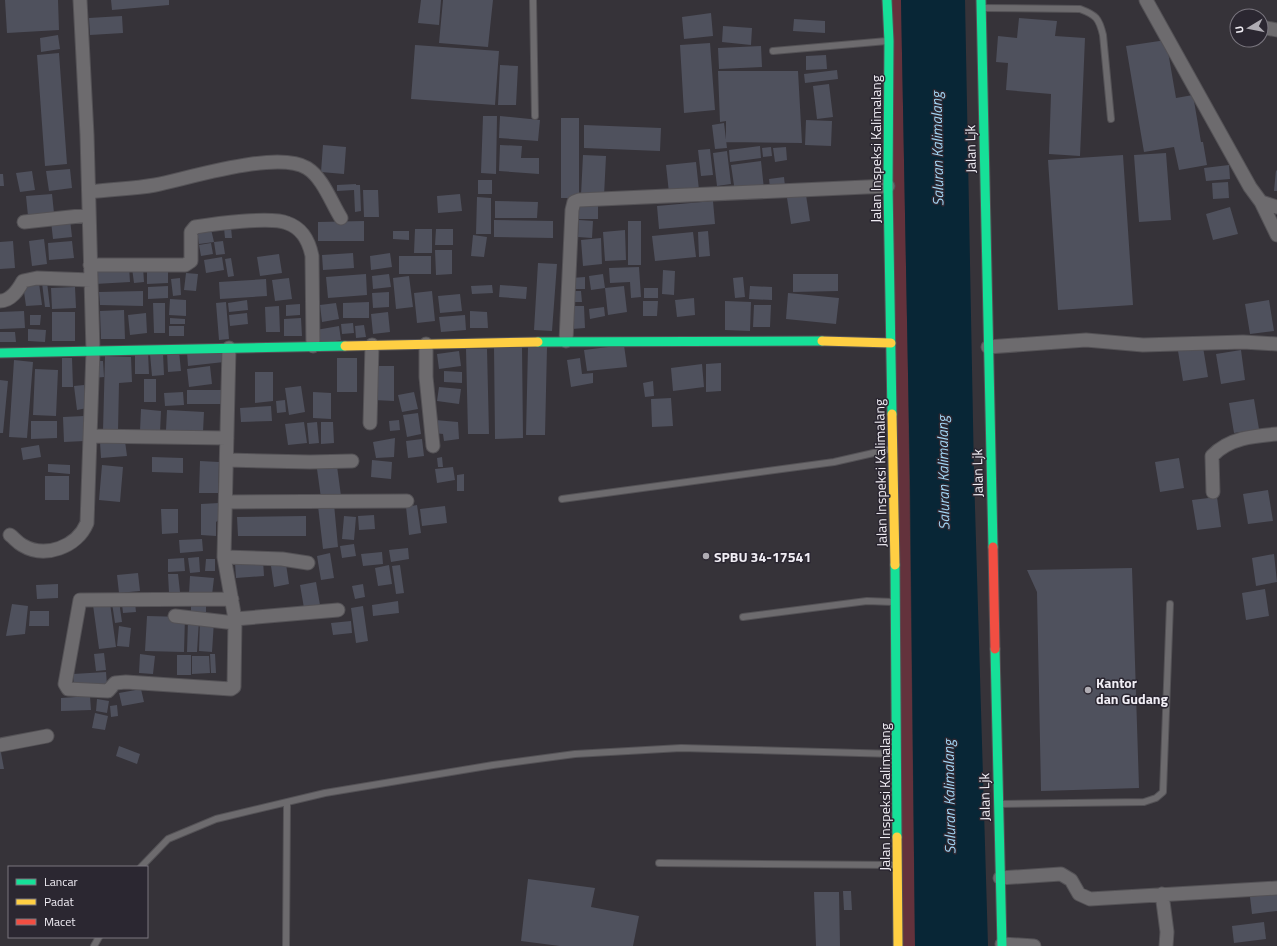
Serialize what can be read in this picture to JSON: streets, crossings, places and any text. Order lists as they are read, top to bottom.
{
  "streets": {
    "street": ["Jalan Inspeksi Kalimalang", "Jalan Ljk"]
  },
  "water": ["Saluran Kalimalang"],
  "places": ["SPBU 34-17541", "Kantor dan Gudang"],
  "legend": ["Lancar", "Padat", "Macet"],
  "north": "left"
}
